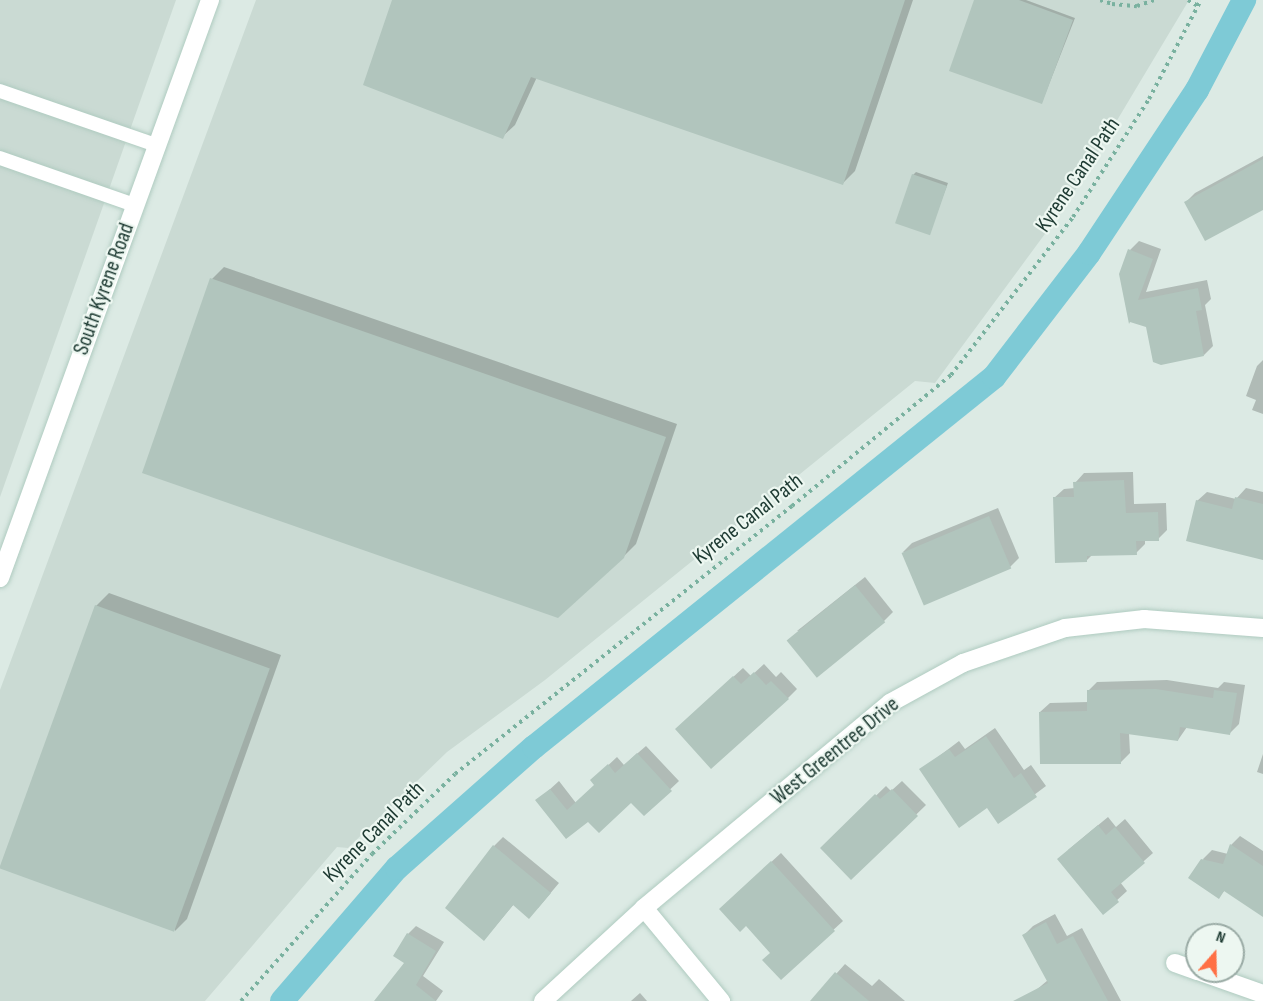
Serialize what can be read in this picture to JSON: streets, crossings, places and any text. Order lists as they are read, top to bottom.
{
  "streets": {
    "street": ["South Kyrene Road", "West Greentree Drive"],
    "path": ["Kyrene Canal Path"]
  },
  "north": "top"
}
